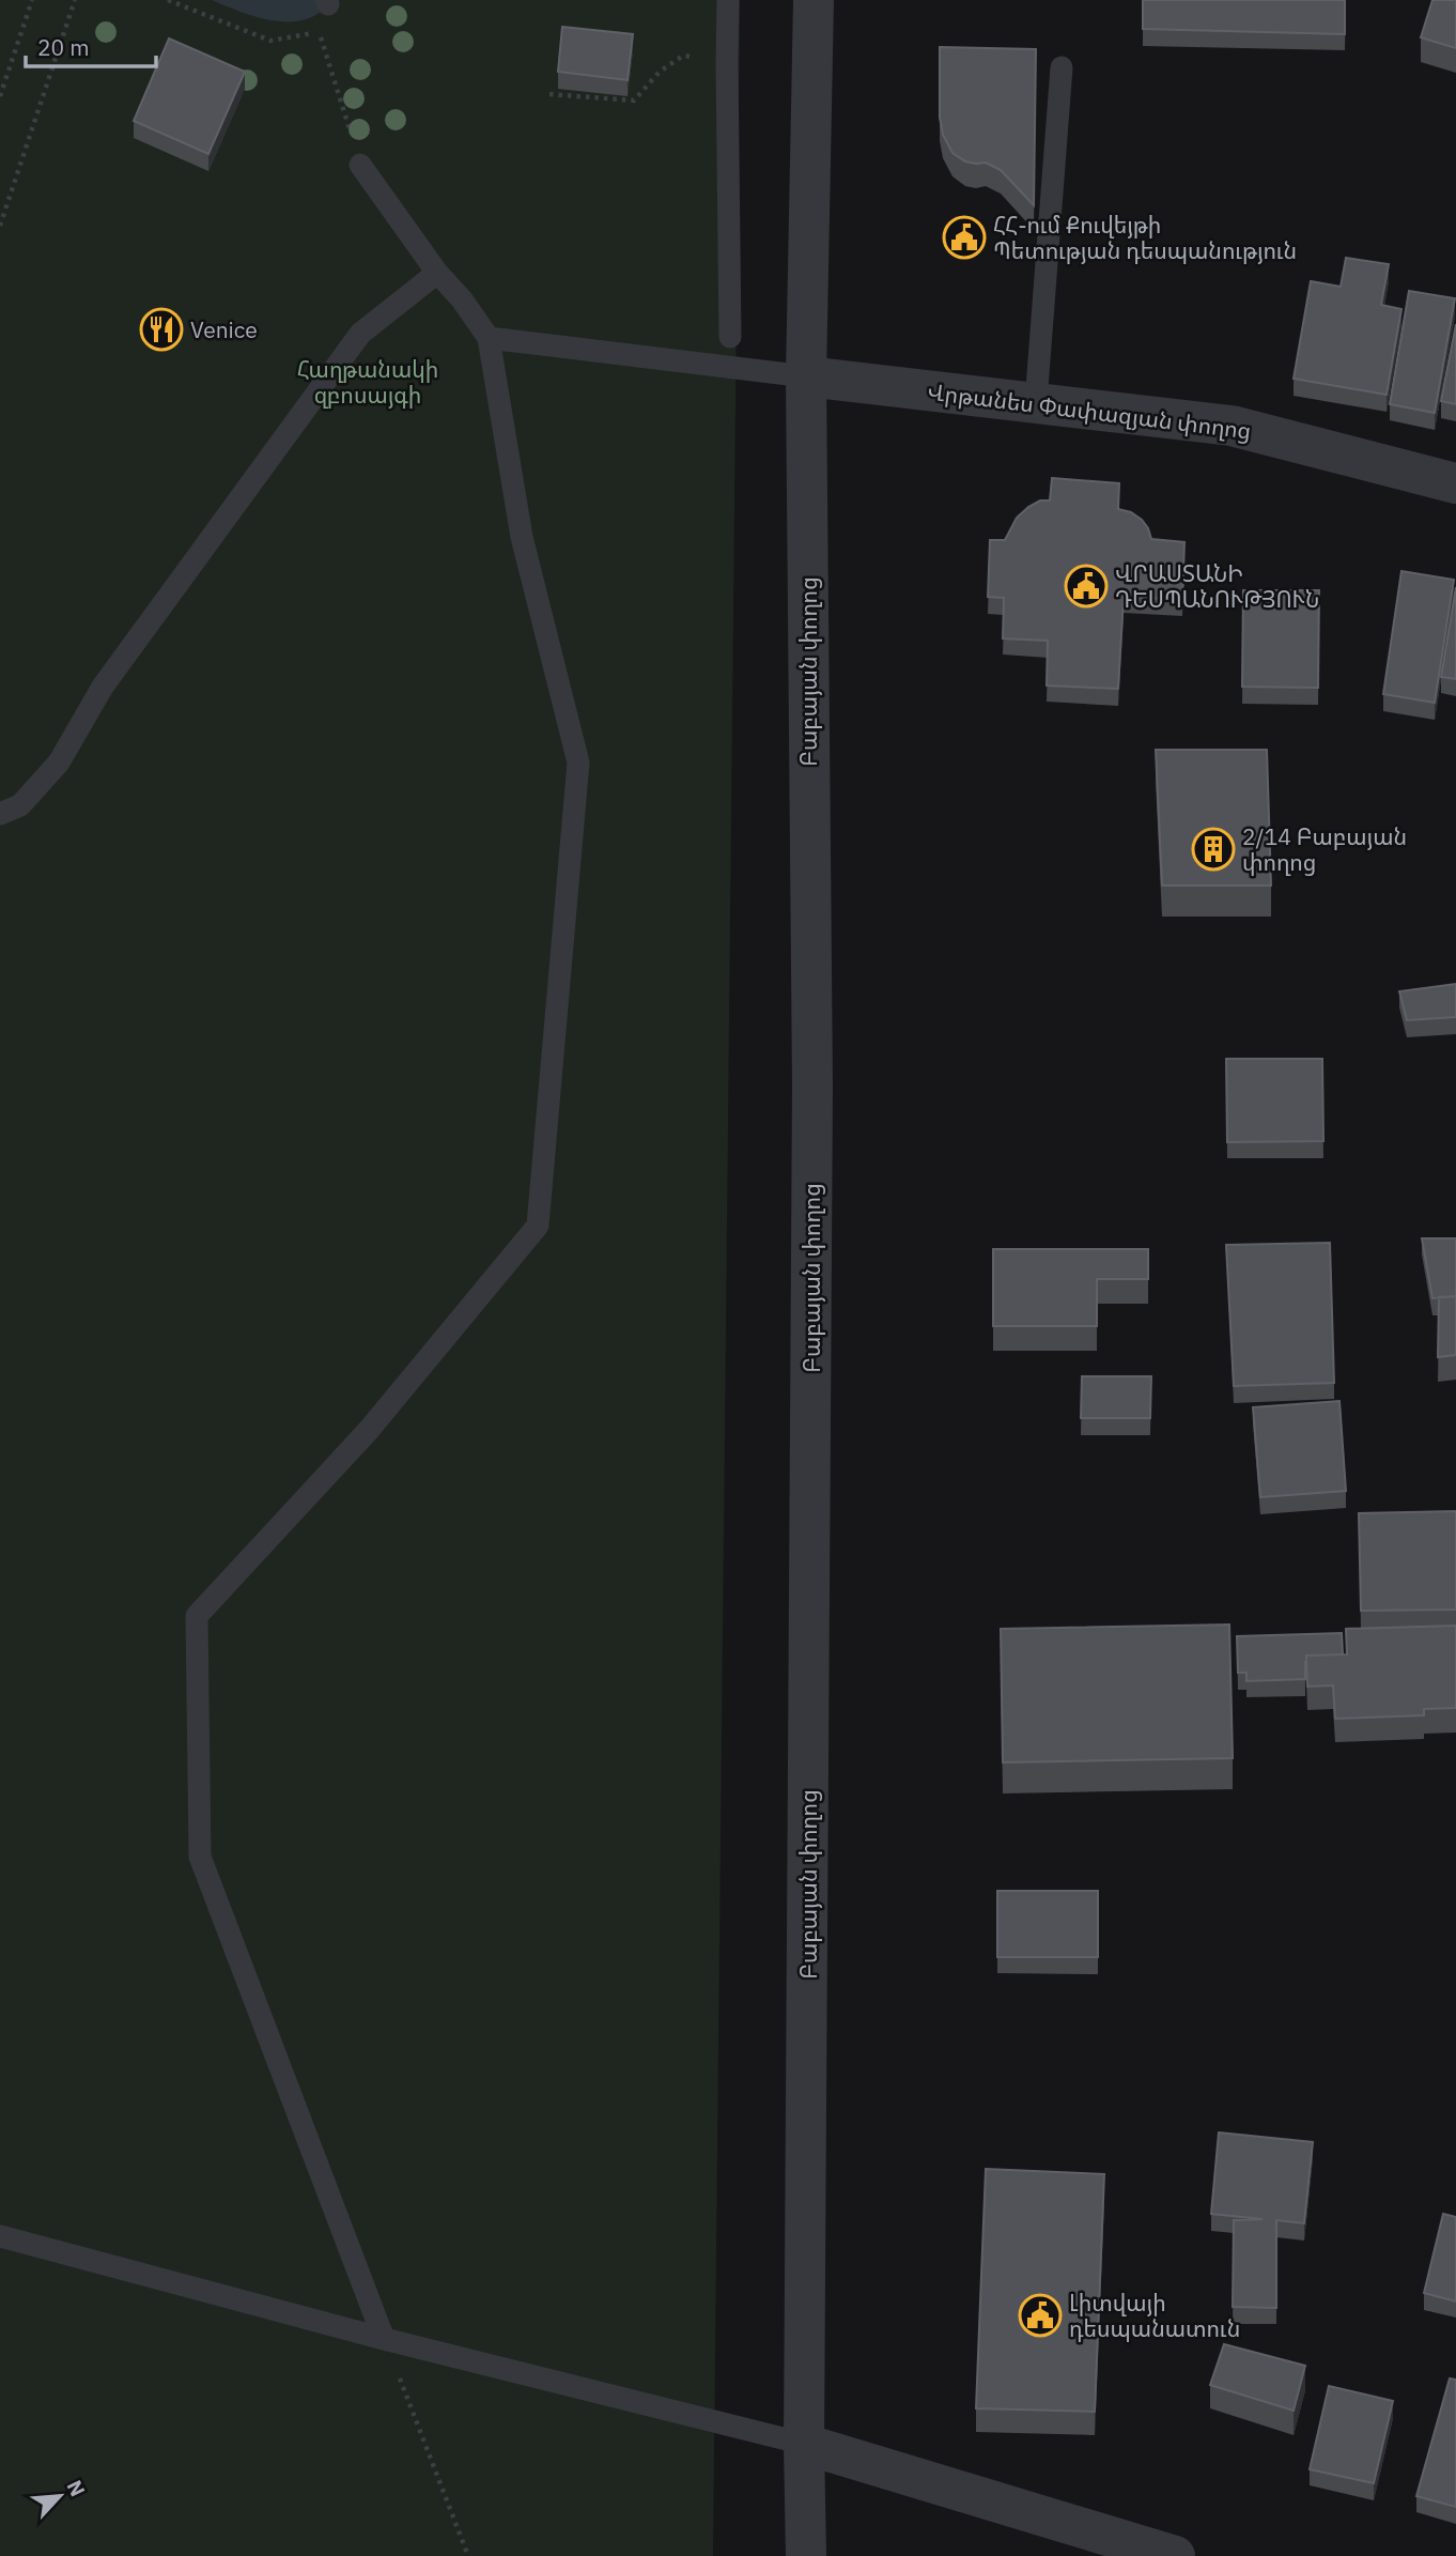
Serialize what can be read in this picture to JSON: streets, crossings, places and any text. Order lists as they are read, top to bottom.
{
  "streets": {
    "street": ["Վրթանես Փափազյան փողոց", "Բաբայան փողոց"]
  },
  "crossings": [
    ["Վրթանես Փափազյան փողոց", "Բաբայան փողոց"]
  ],
  "parks": ["Հաղթանակի զբոսայգի"],
  "places": {
    "public building": ["ՀՀ-ում Քուվեյթի Պետության դեսպանություն", "ՎՐԱՍՏԱՆԻ ԴԵՍՊԱՆՈՒԹՅՈՒՆ", "Լիտվայի դեսպանատուն"],
    "restaurant": ["Venice"],
    "building": ["2/14 Բաբայան փողոց"]
  },
  "scale_bar": "20 m",
  "north": "top right"
}
